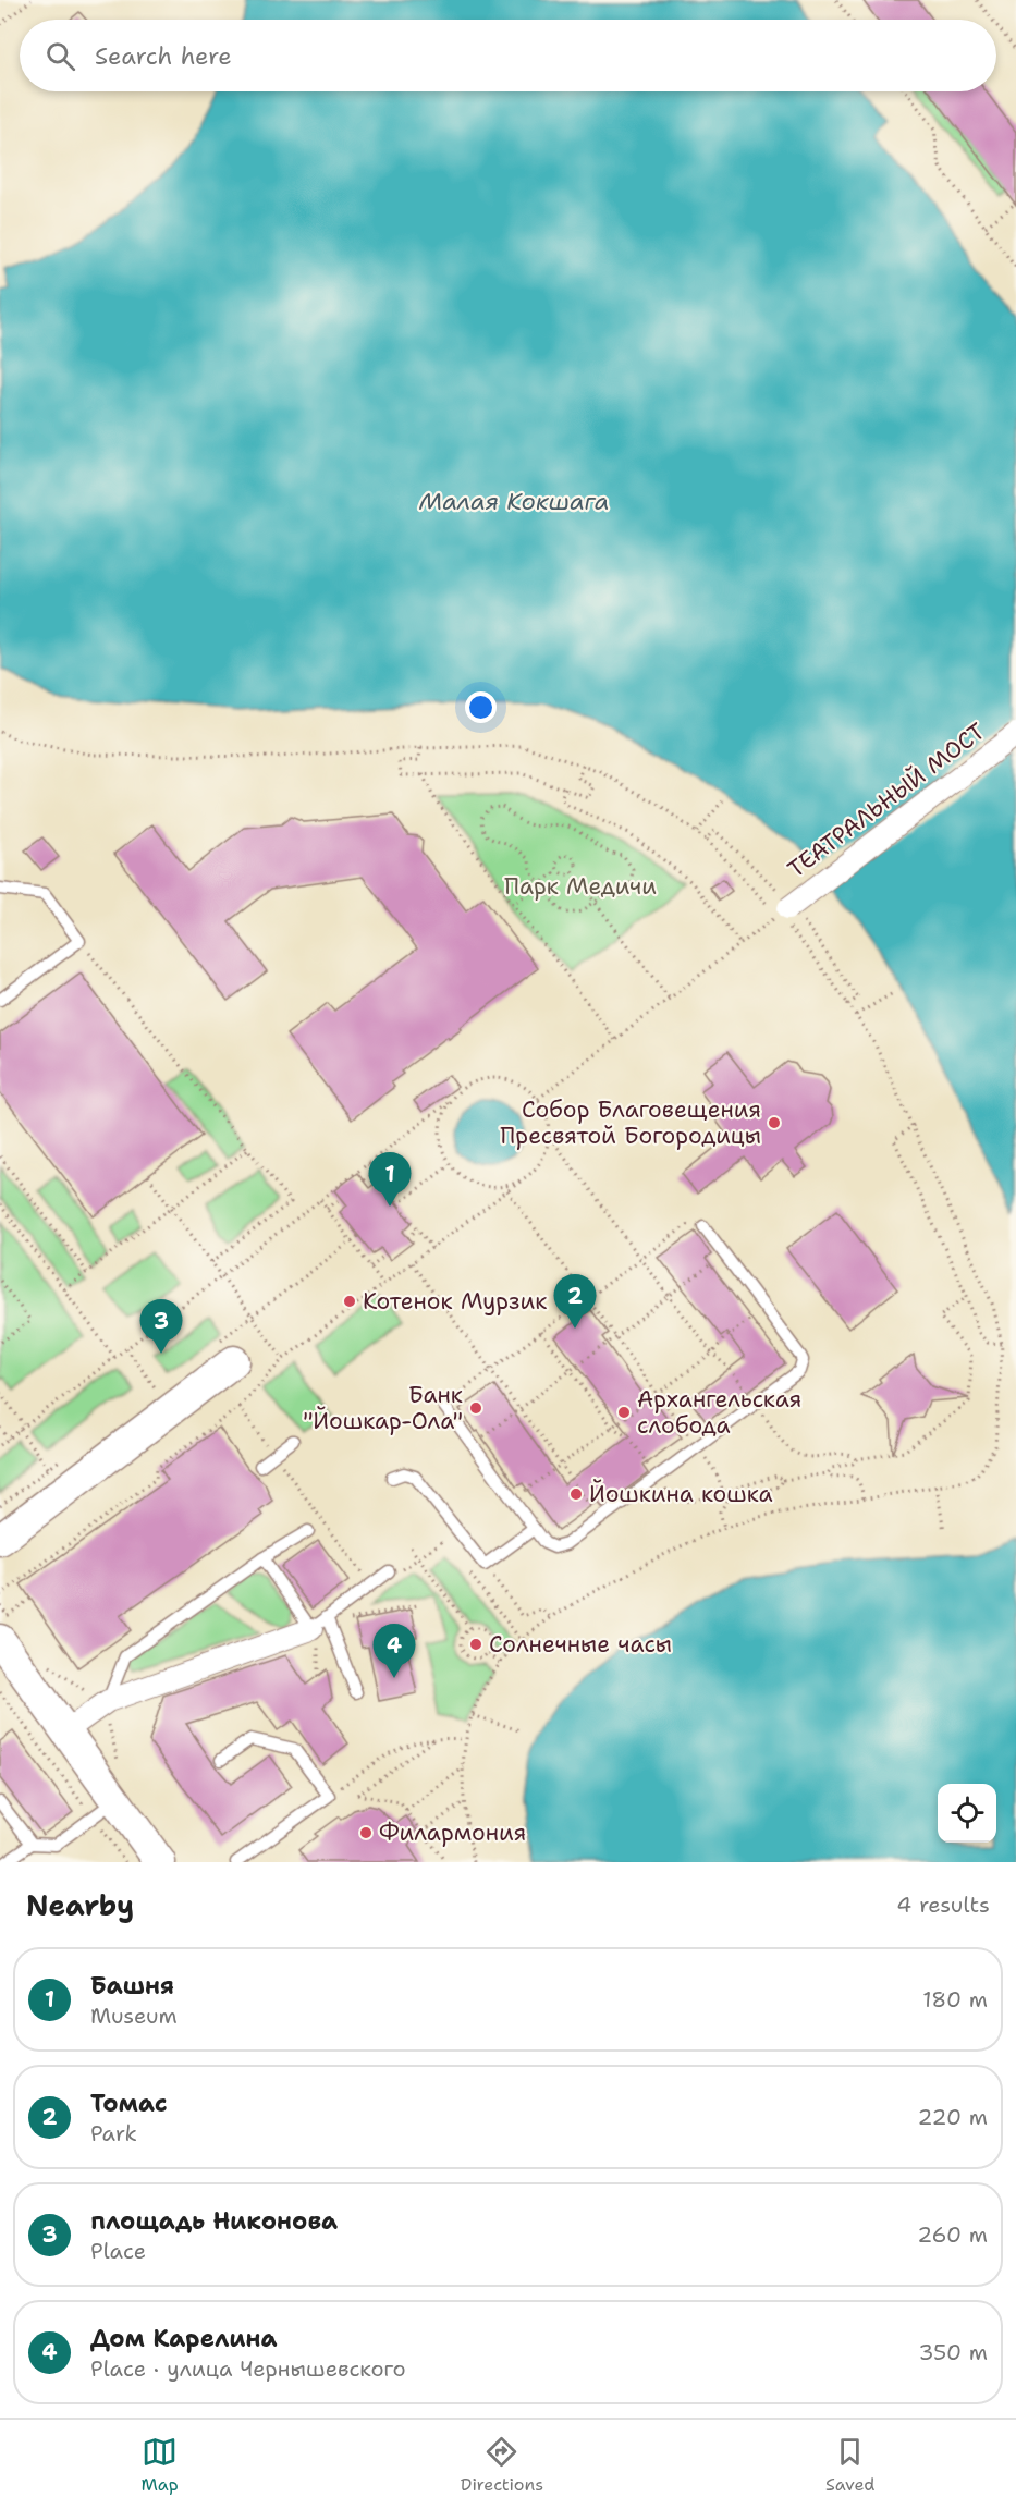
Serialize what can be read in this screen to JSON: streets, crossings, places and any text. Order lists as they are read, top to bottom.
{
  "streets": {
    "street": ["ТЕАТРАЛЬНЫЙ МОСТ"]
  },
  "water": ["Малая Кокшага"],
  "parks": ["Парк Медичи"],
  "places": [
    "Собор Благовещения Пресвятой Богородицы",
    "Котенок Мурзик",
    "Банк \"Йошкар-Ола\"",
    "Архангельская слобода",
    "Йошкина кошка",
    "Солнечные часы",
    "Филармония"
  ],
  "page": {
    "search": "Search here",
    "pins": [
      "1",
      "2",
      "3",
      "4"
    ],
    "heading": ["Nearby", "4 results"],
    "list": [
      {
        "mark": "1",
        "name": "Башня",
        "note": "Museum",
        "value": "180 m"
      },
      {
        "mark": "2",
        "name": "Томас",
        "note": "Park",
        "value": "220 m"
      },
      {
        "mark": "3",
        "name": "площадь Никонова",
        "note": "Place",
        "value": "260 m"
      },
      {
        "mark": "4",
        "name": "Дом Карелина",
        "note": "Place · улица Чернышевского",
        "value": "350 m"
      }
    ],
    "nav": ["Map", "Directions", "Saved"]
  }
}
